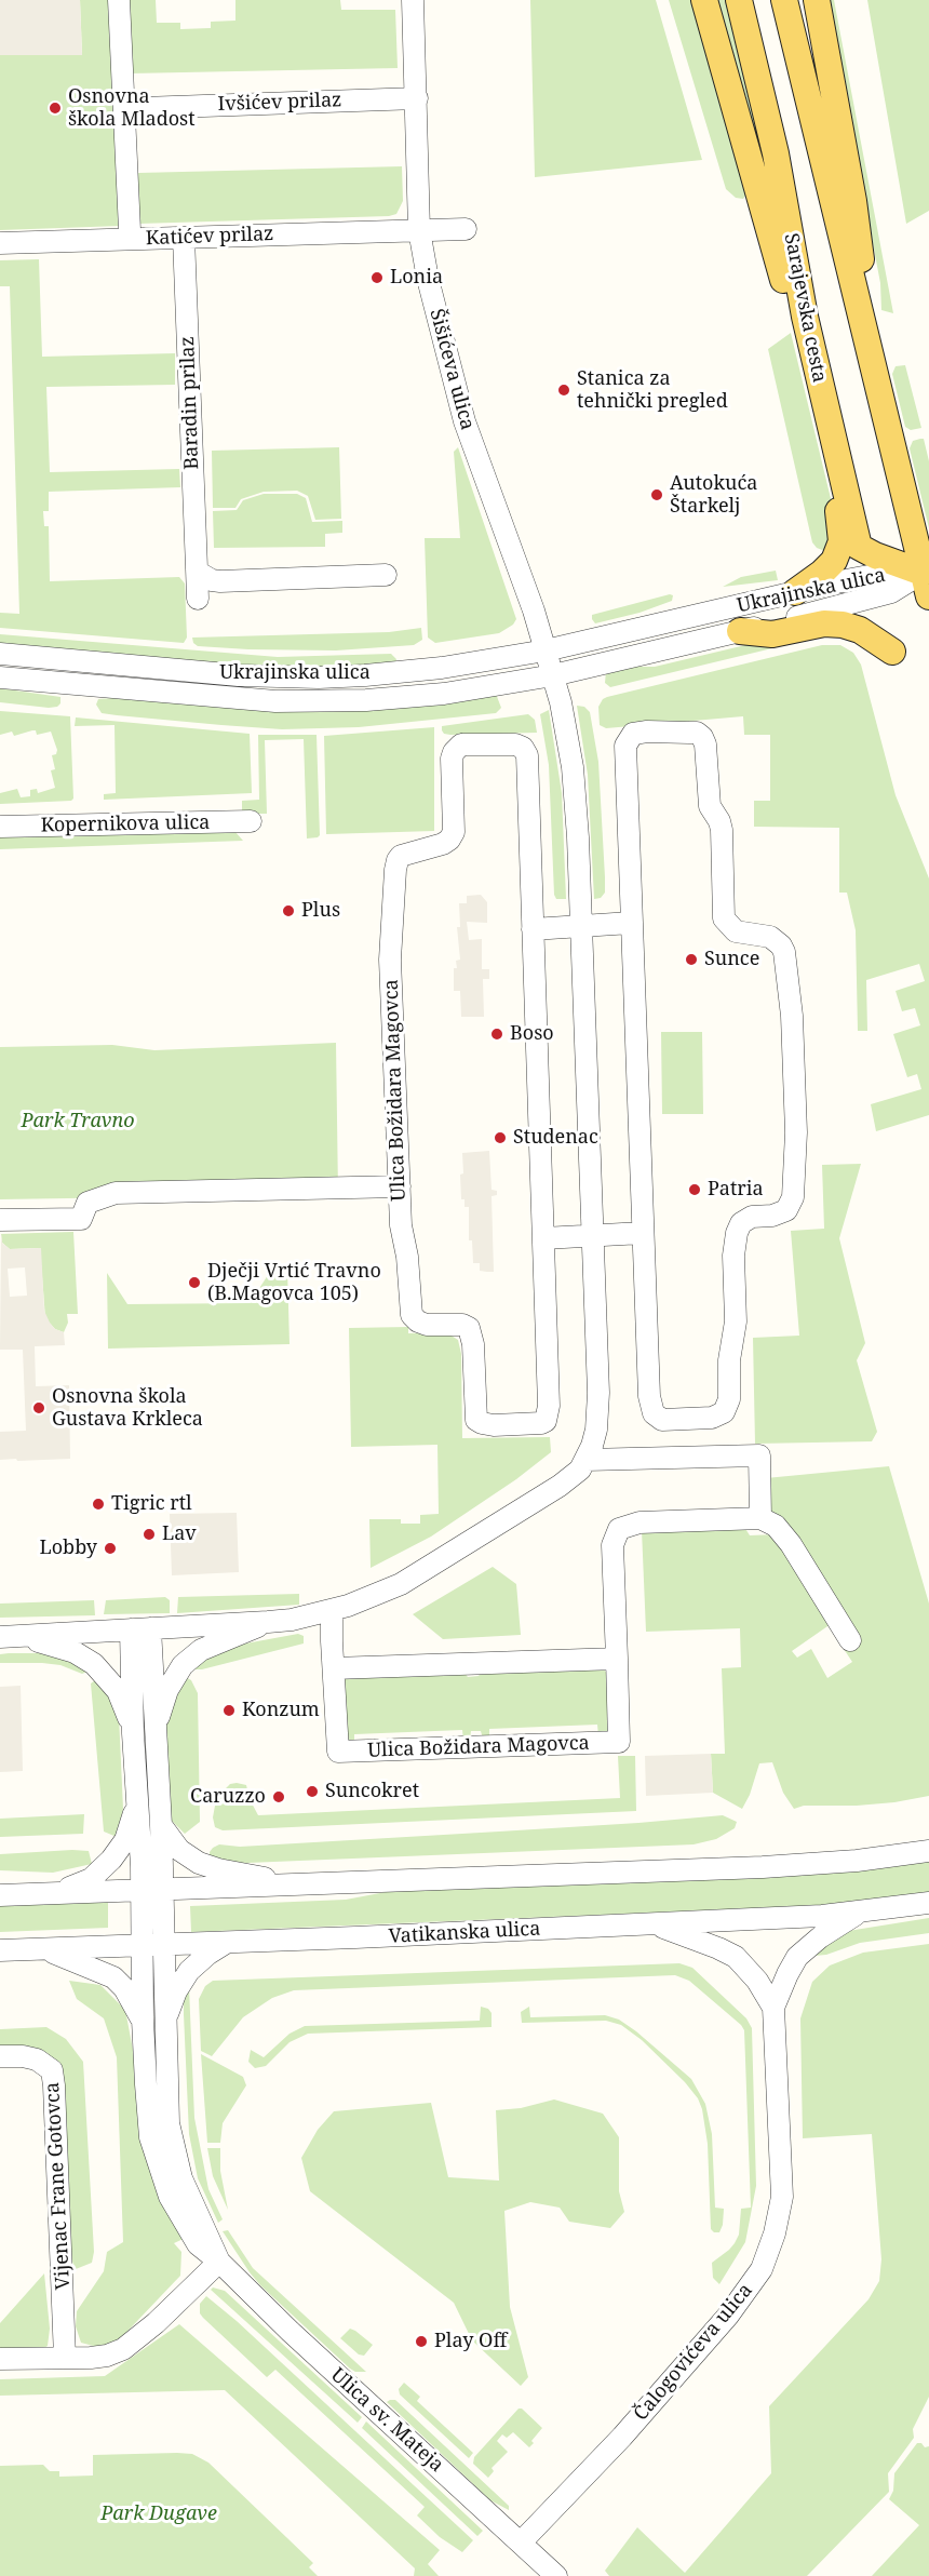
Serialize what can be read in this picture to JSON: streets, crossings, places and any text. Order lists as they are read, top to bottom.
{
  "streets": {
    "main road": ["Sarajevska cesta"],
    "street": [
      "Ivšićev prilaz",
      "Katićev prilaz",
      "Šišićeva ulica",
      "Baradin prilaz",
      "Ukrajinska ulica",
      "Kopernikova ulica",
      "Ulica Božidara Magovca",
      "Vatikanska ulica",
      "Vijenac Frane Gotovca",
      "Čalogovićeva ulica",
      "Ulica sv. Mateja"
    ]
  },
  "crossings": [
    ["Ivšićev prilaz", "Šišićeva ulica"],
    ["Katićev prilaz", "Šišićeva ulica"],
    ["Katićev prilaz", "Baradin prilaz"],
    ["Sarajevska cesta", "Ukrajinska ulica"],
    ["Šišićeva ulica", "Ukrajinska ulica"],
    ["Vatikanska ulica", "Čalogovićeva ulica"],
    ["Vatikanska ulica", "Ulica sv. Mateja"],
    ["Čalogovićeva ulica", "Ulica sv. Mateja"]
  ],
  "parks": ["Park Travno", "Park Dugave"],
  "places": [
    "Osnovna škola Mladost",
    "Lonia",
    "Stanica za tehnički pregled",
    "Autokuća Štarkelj",
    "Plus",
    "Sunce",
    "Boso",
    "Studenac",
    "Patria",
    "Dječji Vrtić Travno (B.Magovca 105)",
    "Osnovna škola Gustava Krkleca",
    "Tigric rtl",
    "Lav",
    "Lobby",
    "Konzum",
    "Suncokret",
    "Caruzzo",
    "Play Off"
  ]
}
